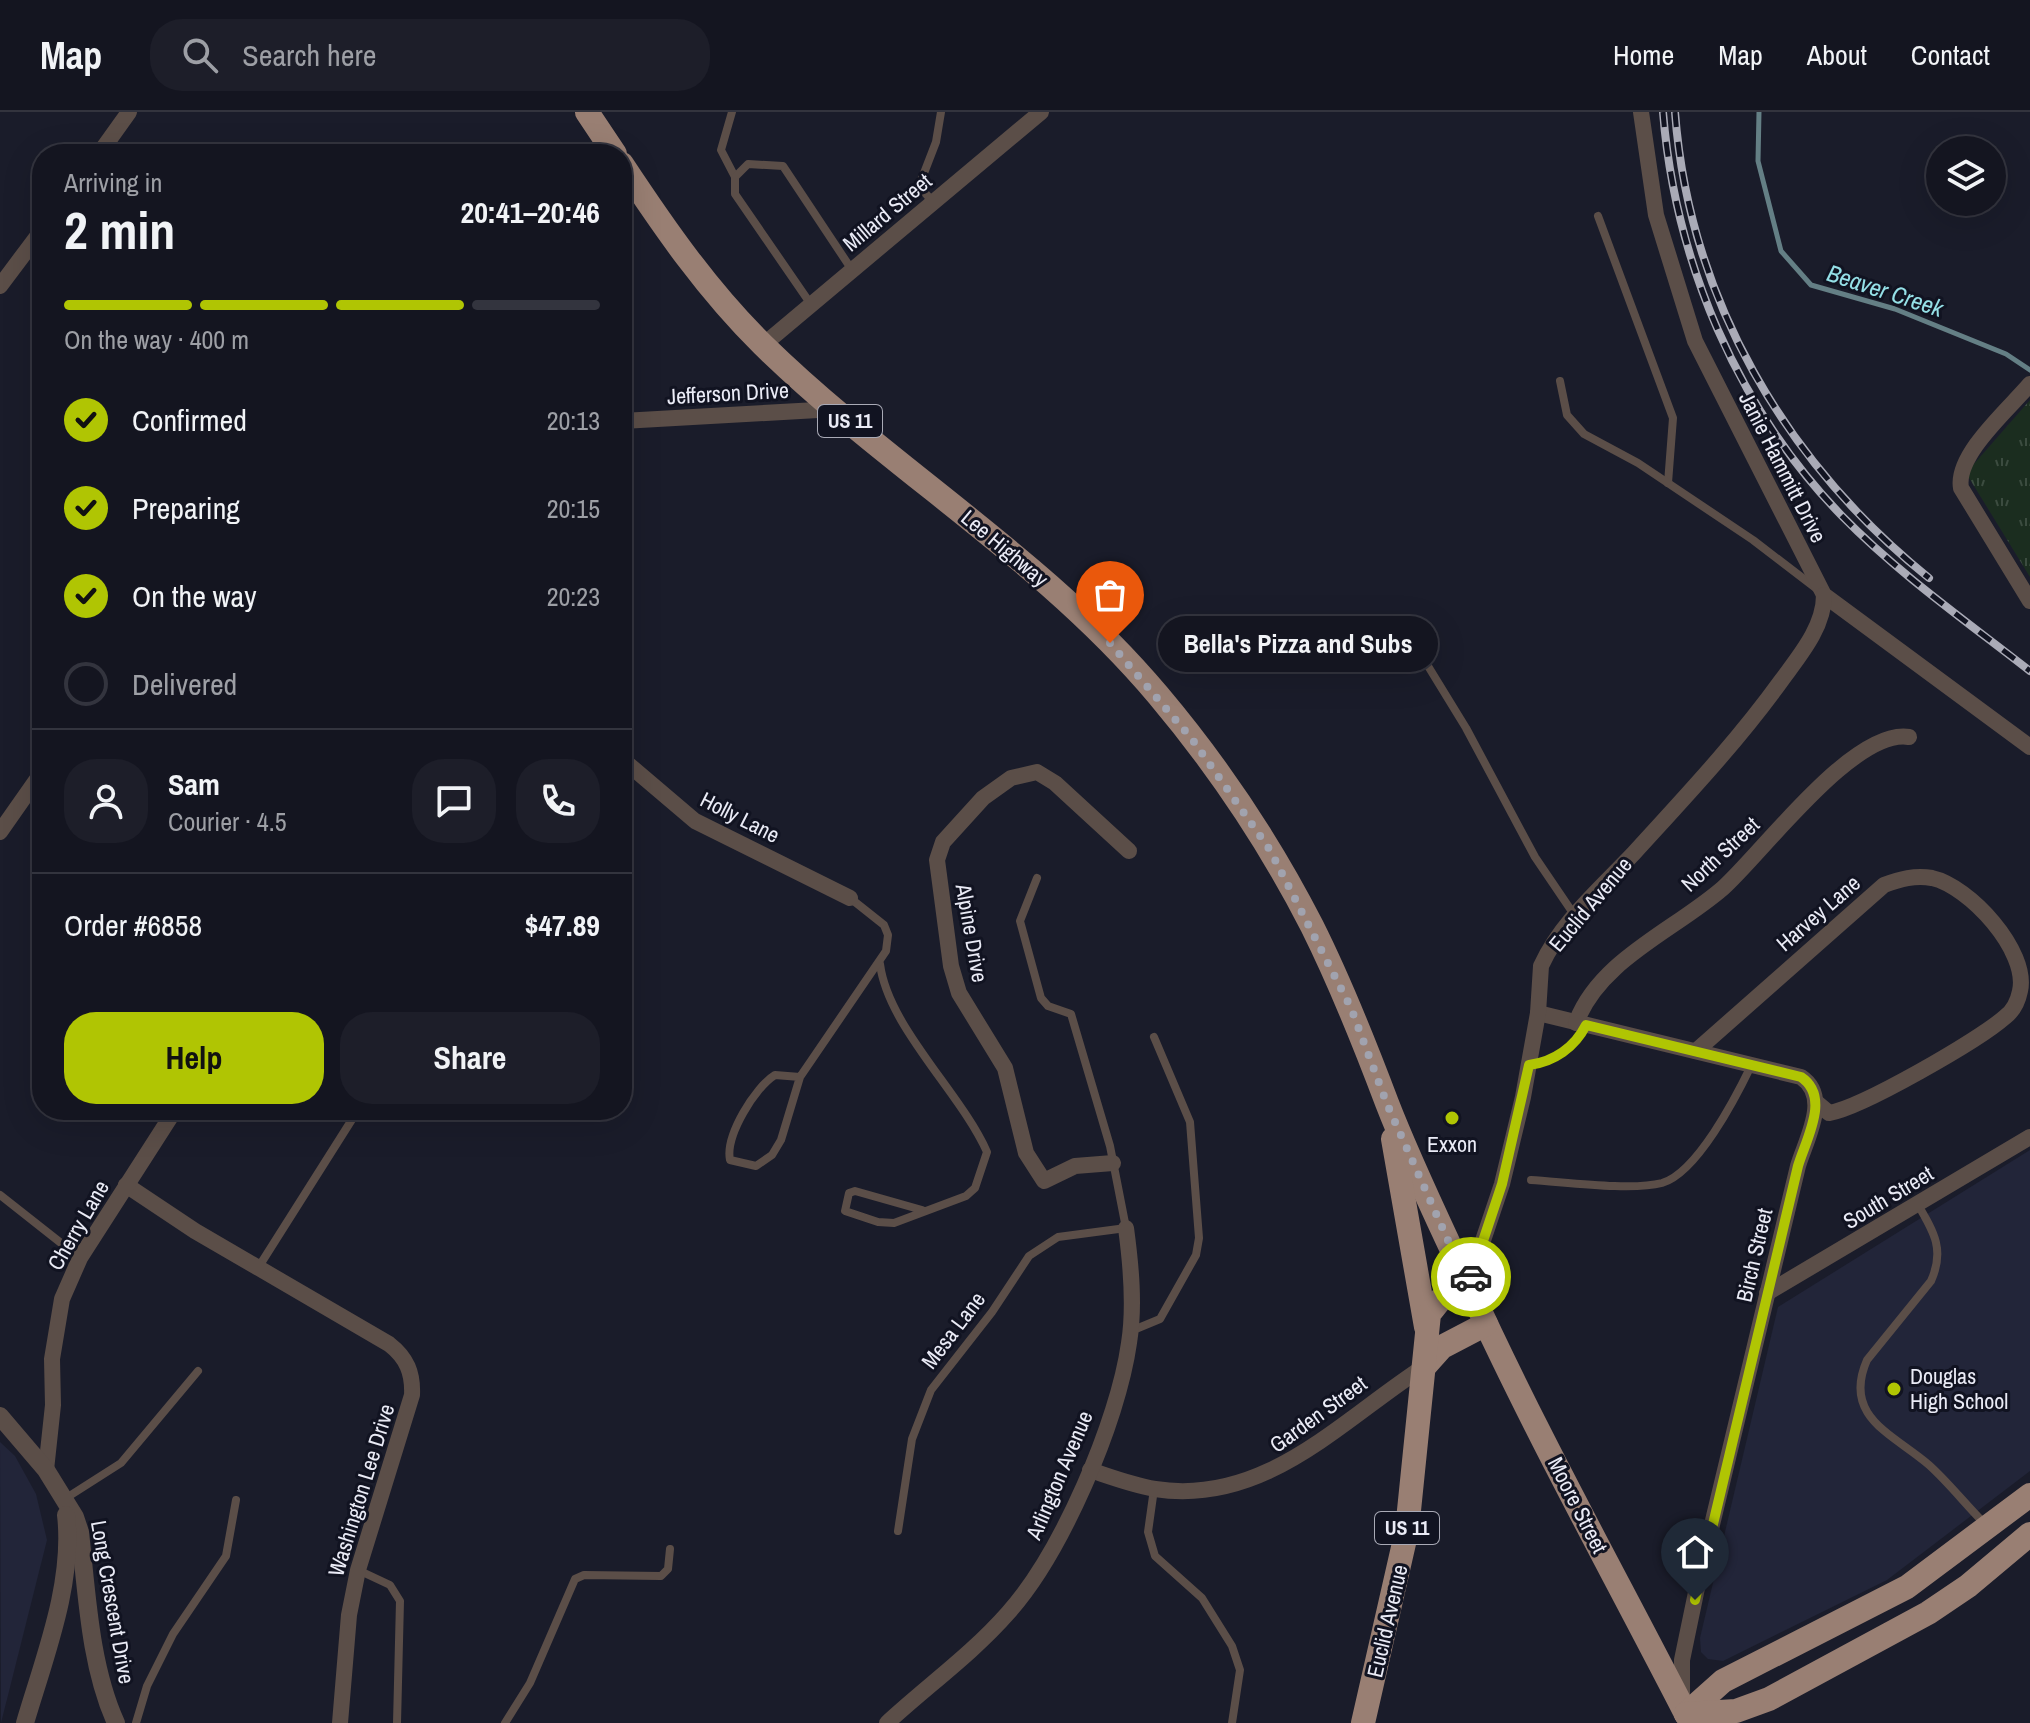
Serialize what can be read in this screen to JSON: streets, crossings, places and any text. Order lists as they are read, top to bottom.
{
  "streets": {
    "main road": [
      "US 11",
      "Lee Highway",
      "Euclid Avenue",
      "Moore Street"
    ],
    "street": [
      "Millard Street",
      "Jefferson Drive",
      "Janie Hammitt Drive",
      "Holly Lane",
      "North Street",
      "Harvey Lane",
      "Alpine Drive",
      "South Street",
      "Cherry Lane",
      "Birch Street",
      "Garden Street",
      "Arlington Avenue",
      "Washington Lee Drive",
      "Long Crescent Drive"
    ],
    "lane": ["Mesa Lane"]
  },
  "crossings": [
    ["Millard Street", "Lee Highway"],
    ["Jefferson Drive", "Lee Highway"],
    ["Janie Hammitt Drive", "Euclid Avenue"],
    ["Lee Highway", "Euclid Avenue"],
    ["Lee Highway", "Moore Street"],
    ["Euclid Avenue", "Garden Street"],
    ["Euclid Avenue", "Moore Street"],
    ["Harvey Lane", "Birch Street"],
    ["South Street", "Birch Street"],
    ["Cherry Lane", "Washington Lee Drive"],
    ["Cherry Lane", "Long Crescent Drive"],
    ["Birch Street", "Moore Street"],
    ["Mesa Lane", "Arlington Avenue"],
    ["Garden Street", "Arlington Avenue"]
  ],
  "water": ["Beaver Creek"],
  "places": ["Bella's Pizza and Subs", "Exxon", "Douglas High School"],
  "page": {
    "header": "Map",
    "search": "Search here",
    "nav": [
      "Home",
      "Map",
      "About",
      "Contact"
    ],
    "heading": ["2 min", "Arriving in", "20:41–20:46"],
    "panel": [
      "Sam",
      "Courier · 4.5",
      "Order #6858",
      "$47.89"
    ],
    "bar": "On the way · 400 m",
    "list": [
      ["Confirmed", "20:13"],
      ["Preparing", "20:15"],
      ["On the way", "20:23"],
      "Delivered"
    ],
    "bubble": "Bella's Pizza and Subs",
    "buttons": ["Help", "Share"]
  }
}
